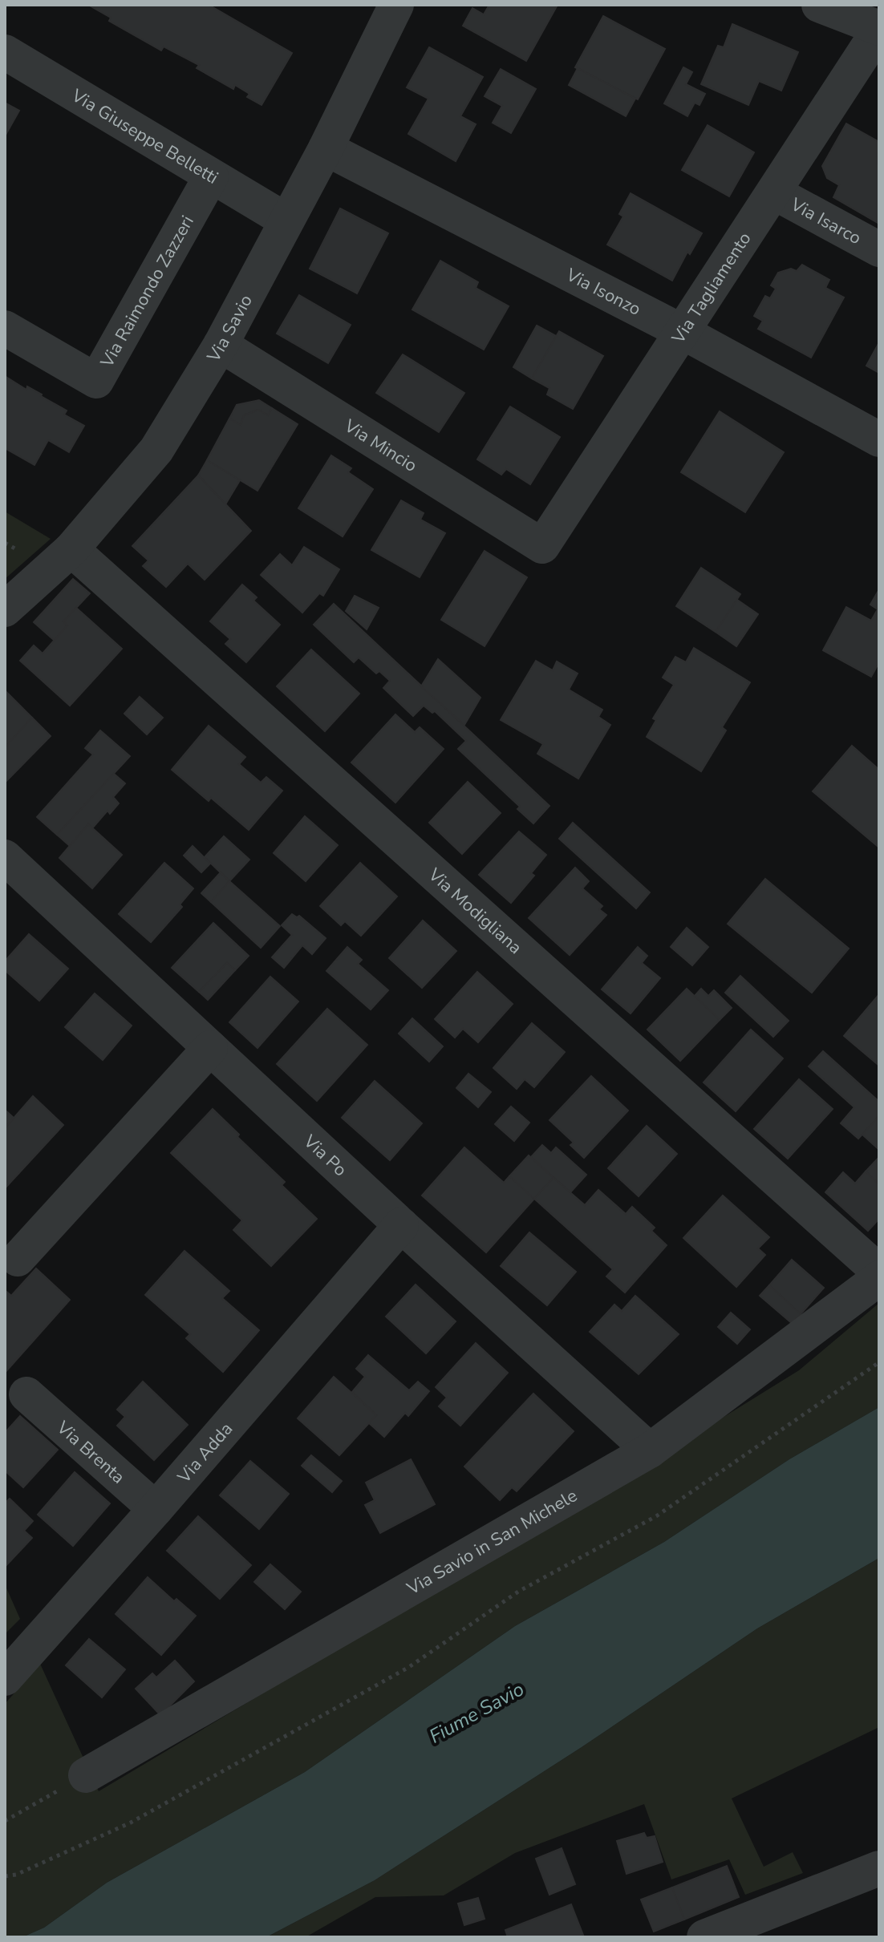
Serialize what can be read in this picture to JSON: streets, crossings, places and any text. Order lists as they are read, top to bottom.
{
  "streets": {
    "street": [
      "Via Giuseppe Belletti",
      "Via Isarco",
      "Via Tagliamento",
      "Via Raimondo Zazzeri",
      "Via Isonzo",
      "Via Savio",
      "Via Mincio",
      "Via Modigliana",
      "Via Po",
      "Via Brenta",
      "Via Adda",
      "Via Savio in San Michele"
    ]
  },
  "crossings": [
    ["Via Giuseppe Belletti", "Via Raimondo Zazzeri"],
    ["Via Giuseppe Belletti", "Via Savio"],
    ["Via Isarco", "Via Tagliamento"],
    ["Via Tagliamento", "Via Isonzo"],
    ["Via Tagliamento", "Via Mincio"],
    ["Via Isonzo", "Via Savio"],
    ["Via Savio", "Via Mincio"],
    ["Via Savio", "Via Modigliana"],
    ["Via Po", "Via Adda"],
    ["Via Po", "Via Savio in San Michele"],
    ["Via Brenta", "Via Adda"]
  ],
  "water": ["Fiume Savio"]
}
